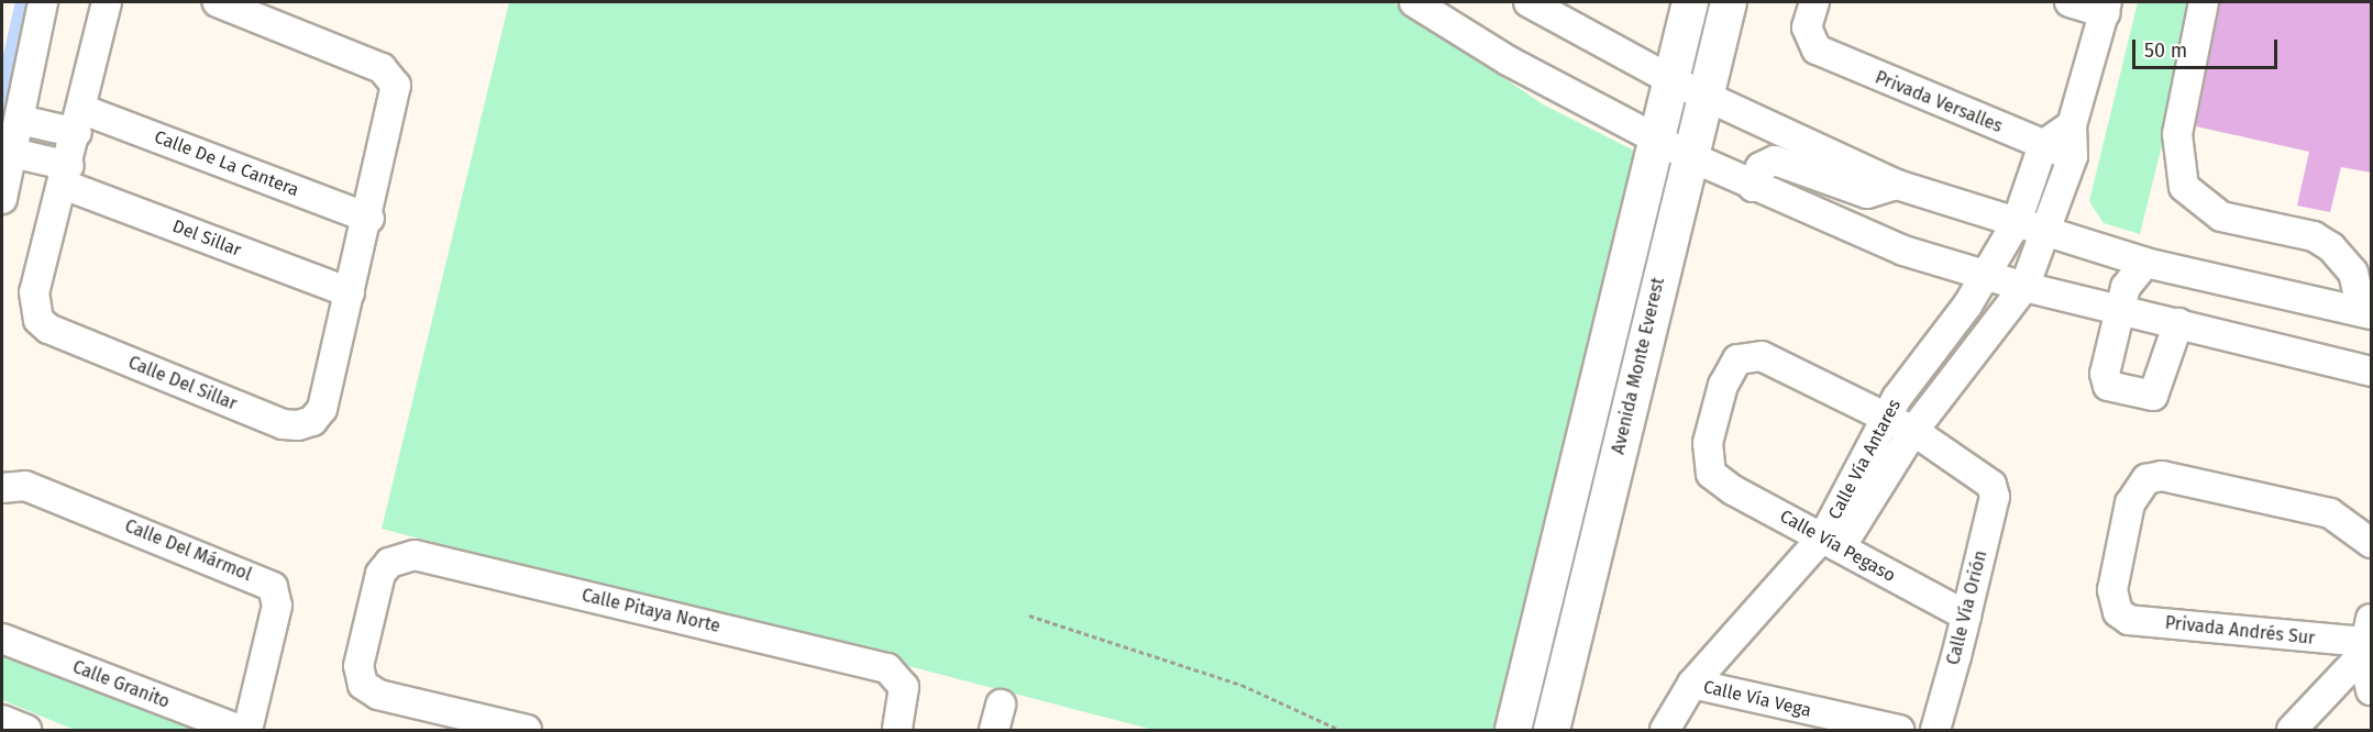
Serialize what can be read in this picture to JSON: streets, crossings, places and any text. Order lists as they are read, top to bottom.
{
  "streets": {
    "main road": ["Avenida Monte Everest"],
    "street": [
      "Privada Versalles",
      "Calle De La Cantera",
      "Del Sillar",
      "Calle Del Sillar",
      "Calle Vía Antares",
      "Calle Vía Pegaso",
      "Calle Del Mármol",
      "Calle Vía Orión",
      "Calle Pitaya Norte",
      "Privada Andrés Sur",
      "Calle Granito",
      "Calle Vía Vega"
    ]
  },
  "crossings": [
    ["Privada Versalles", "Calle Vía Antares"],
    ["Calle De La Cantera", "Calle Del Sillar"],
    ["Del Sillar", "Calle Del Sillar"],
    ["Calle Vía Antares", "Calle Vía Pegaso"],
    ["Calle Vía Antares", "Calle Vía Orión"],
    ["Calle Vía Antares", "Calle Vía Vega"],
    ["Calle Vía Pegaso", "Calle Vía Orión"]
  ],
  "scale_bar": "50 m"
}
